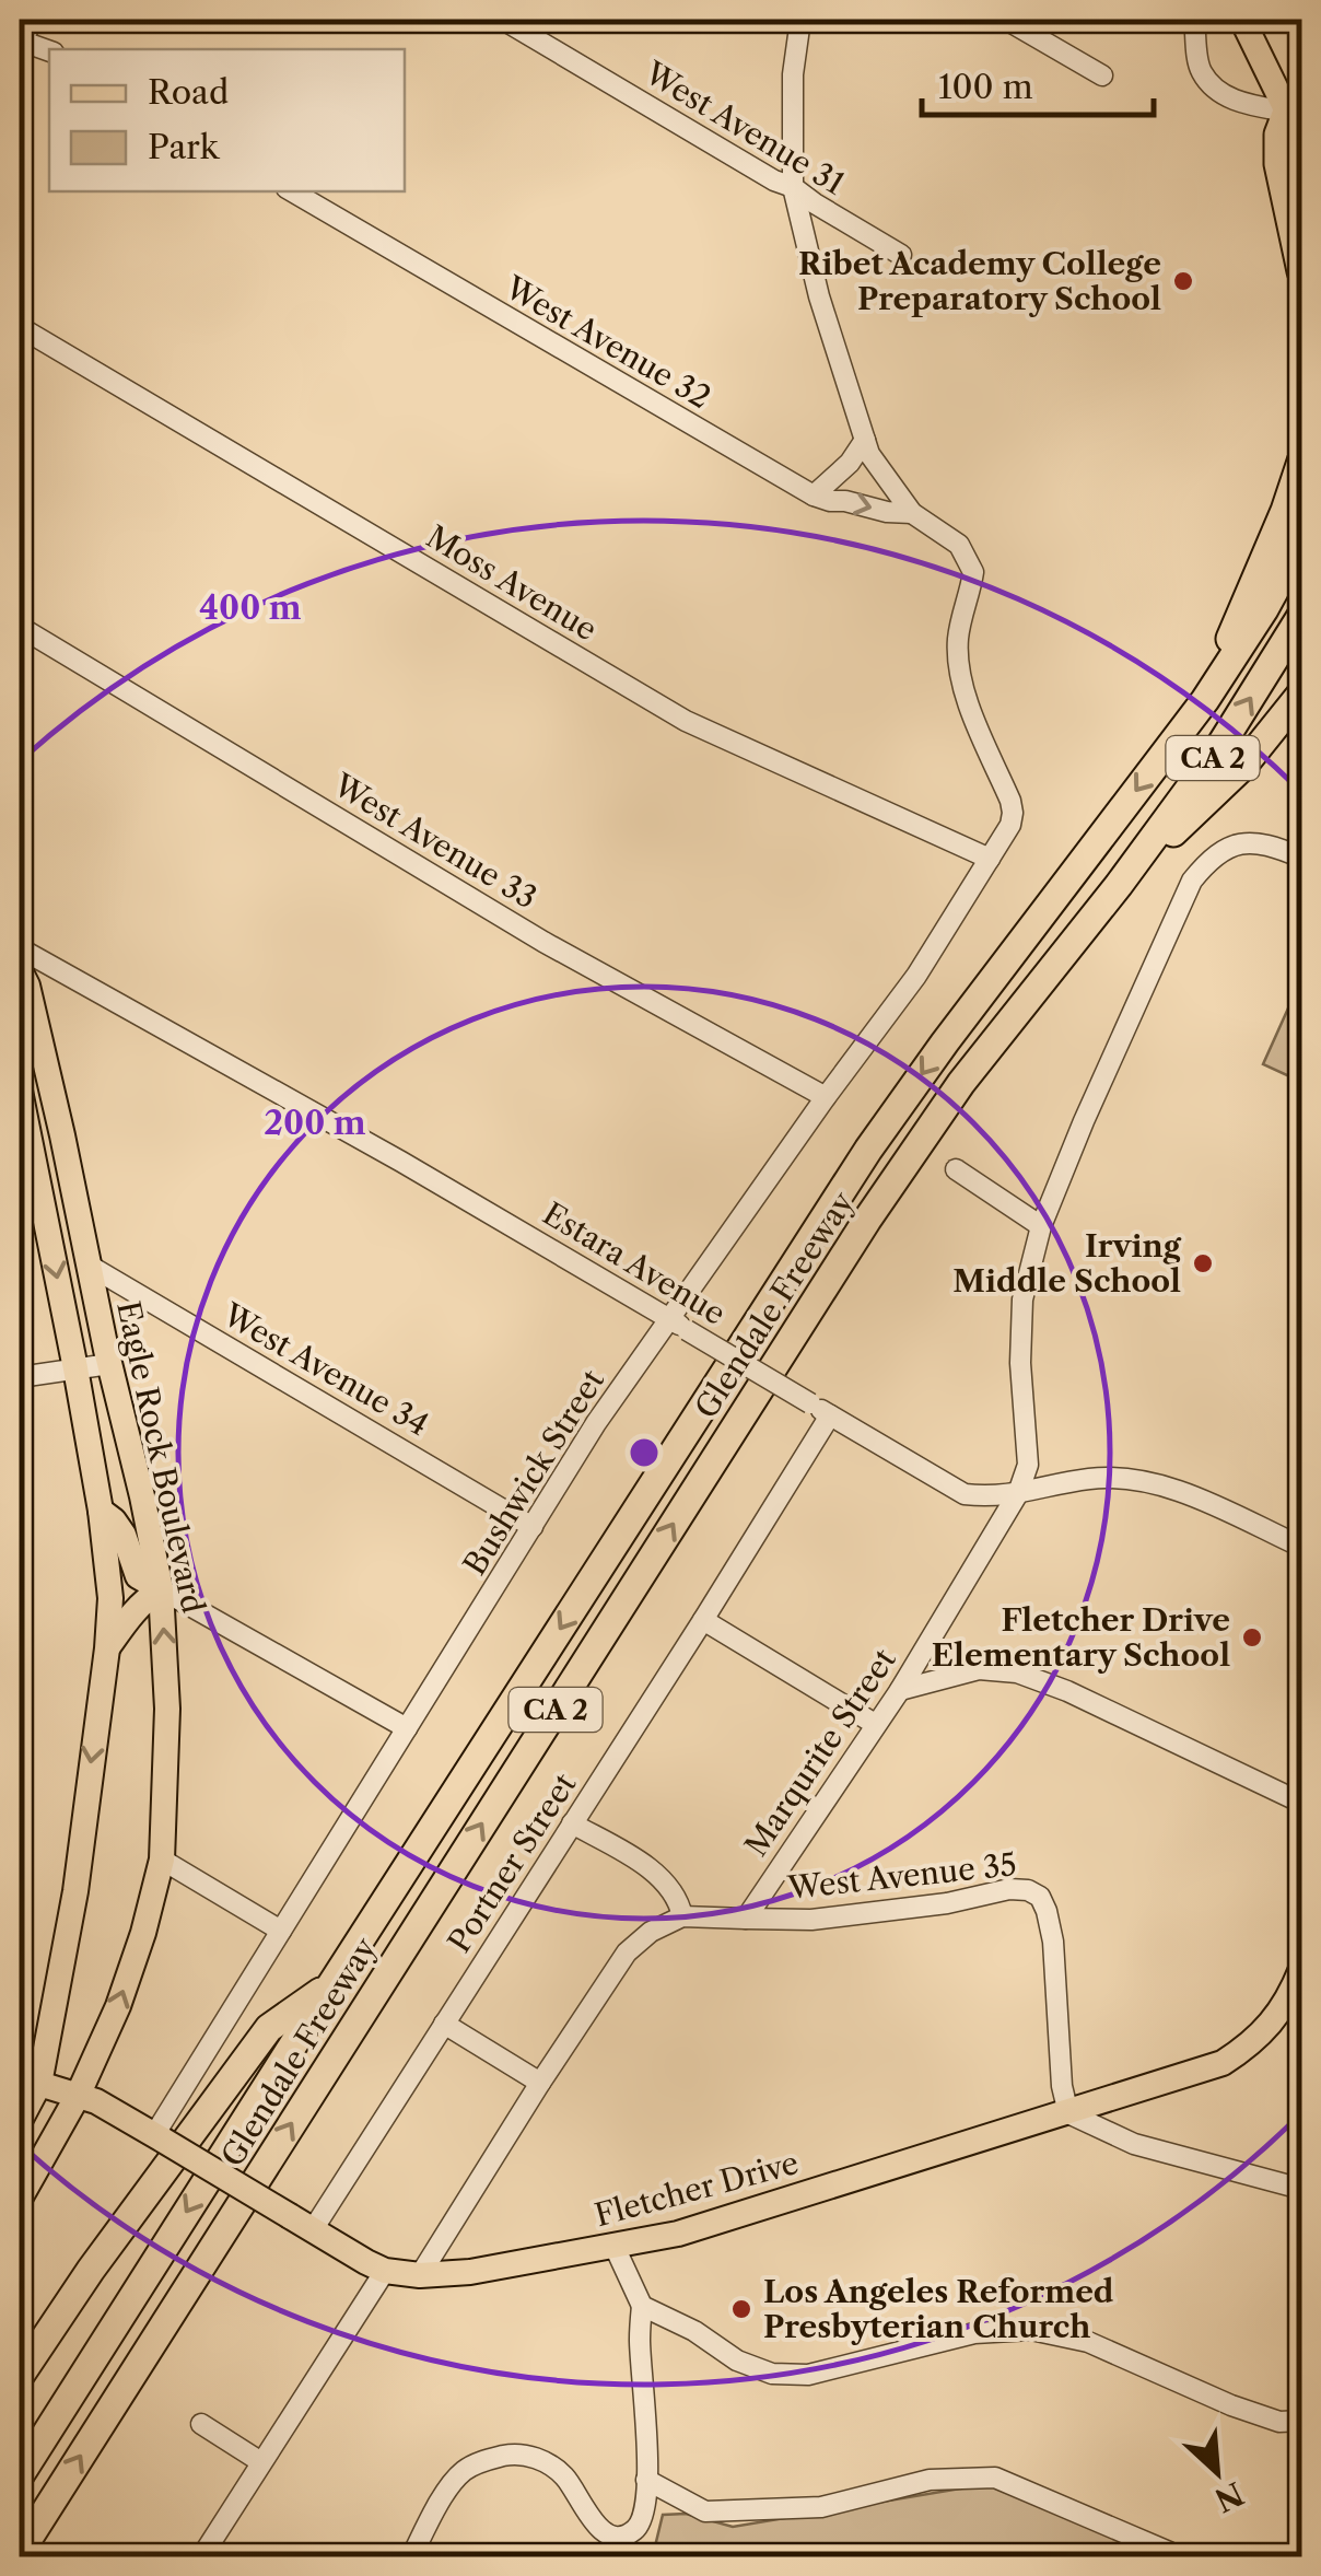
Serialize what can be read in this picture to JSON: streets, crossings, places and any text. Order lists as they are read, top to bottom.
{
  "streets": {
    "highway": ["CA 2", "Glendale Freeway"],
    "main road": ["Eagle Rock Boulevard", "Fletcher Drive"],
    "street": [
      "West Avenue 31",
      "West Avenue 32",
      "Moss Avenue",
      "West Avenue 33",
      "Estara Avenue",
      "West Avenue 34",
      "Bushwick Street",
      "Marqurite Street",
      "Portner Street",
      "West Avenue 35"
    ]
  },
  "crossings": [
    ["West Avenue 32", "Bushwick Street"],
    ["Moss Avenue", "Bushwick Street"],
    ["West Avenue 33", "Bushwick Street"],
    ["Estara Avenue", "Bushwick Street"],
    ["Estara Avenue", "Marqurite Street"],
    ["Estara Avenue", "Portner Street"],
    ["West Avenue 34", "Eagle Rock Boulevard"],
    ["West Avenue 34", "Bushwick Street"],
    ["Marqurite Street", "West Avenue 35"],
    ["West Avenue 35", "Fletcher Drive"]
  ],
  "places": [
    "Ribet Academy College Preparatory School",
    "Irving Middle School",
    "Fletcher Drive Elementary School",
    "Los Angeles Reformed Presbyterian Church"
  ],
  "legend": ["Road", "Park"],
  "scale_bar": "100 m",
  "north": "bottom right",
  "rings": ["400 m", "200 m"]
}
